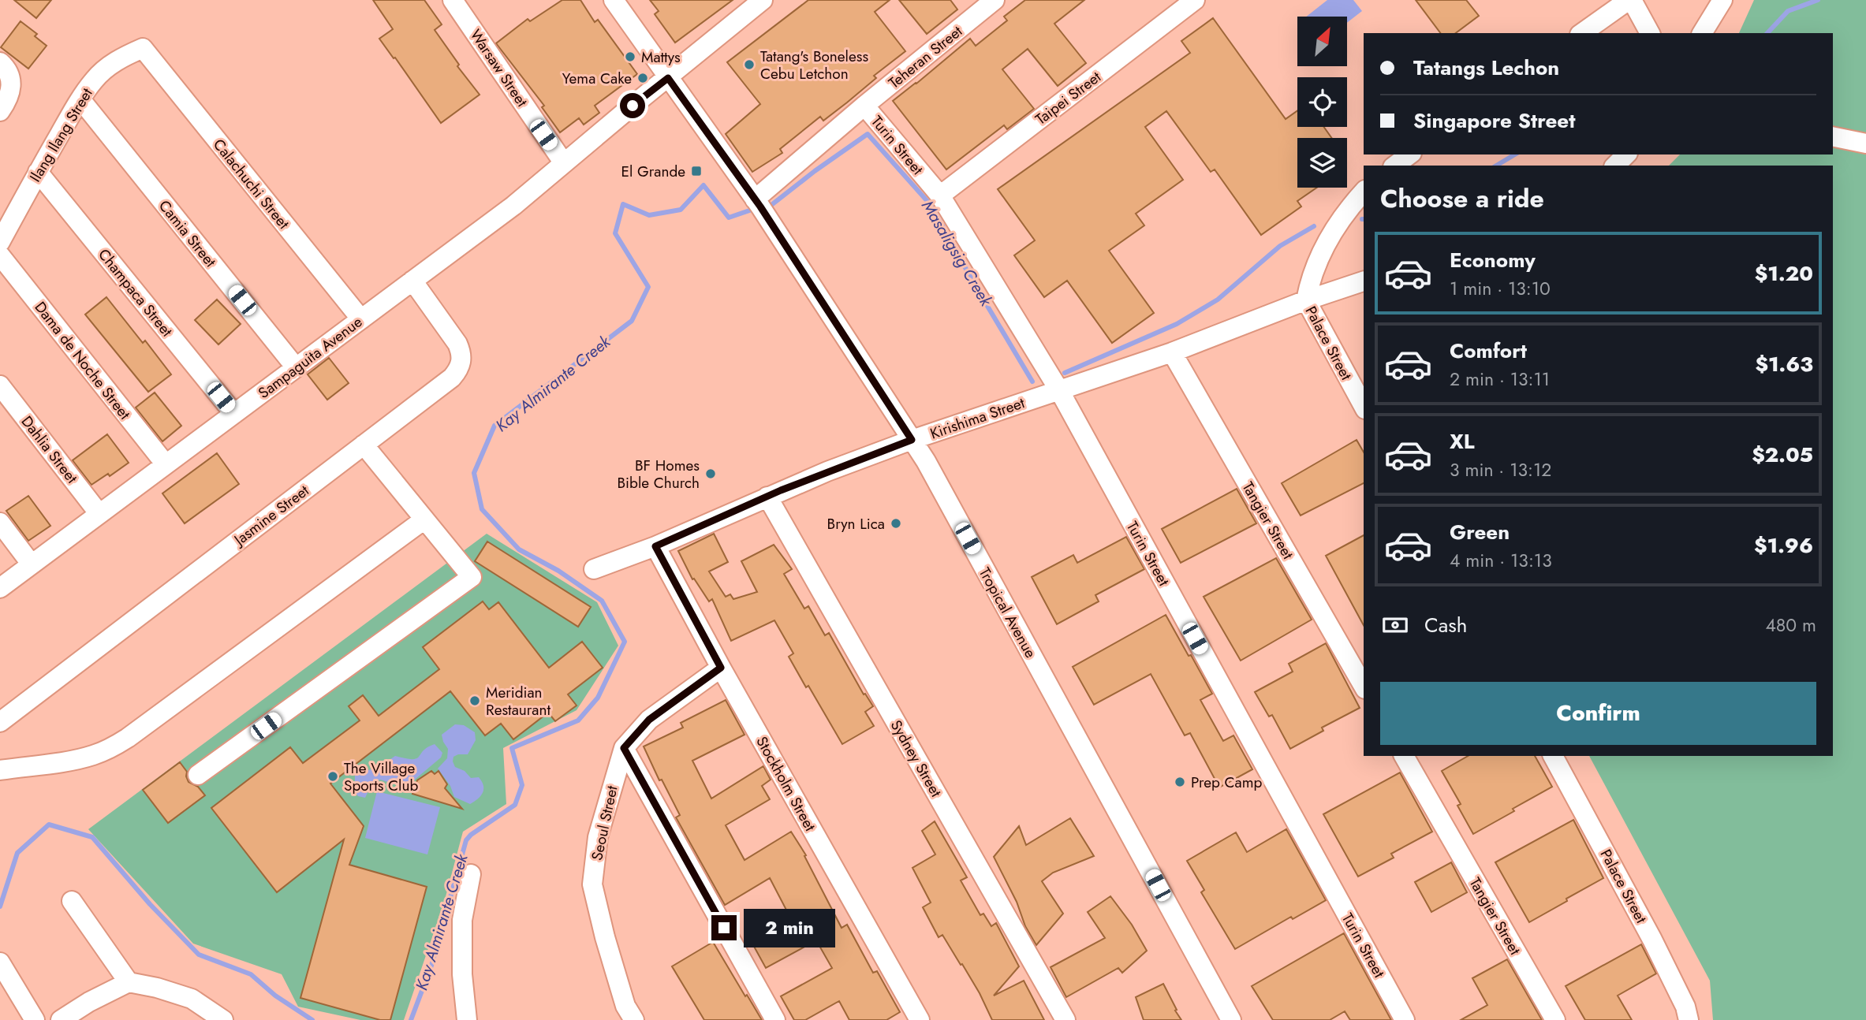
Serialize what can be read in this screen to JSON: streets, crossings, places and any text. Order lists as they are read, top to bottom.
{
  "streets": {
    "street": [
      "Teheran Street",
      "Warsaw Street",
      "Taipei Street",
      "Ilang Ilang Street",
      "Turin Street",
      "Calachuchi Street",
      "Camia Street",
      "Champaca Street",
      "Palace Street",
      "Sampaguita Avenue",
      "Dama de Noche Street",
      "Kirishima Street",
      "Dahlia Street",
      "Jasmine Street",
      "Tangier Street",
      "Tropical Avenue",
      "Sydney Street",
      "Stockholm Street",
      "Seoul Street"
    ]
  },
  "crossings": [
    ["Teheran Street", "Turin Street"],
    ["Teheran Street", "Tropical Avenue"],
    ["Warsaw Street", "Sampaguita Avenue"],
    ["Taipei Street", "Turin Street"],
    ["Ilang Ilang Street", "Calachuchi Street"],
    ["Ilang Ilang Street", "Camia Street"],
    ["Ilang Ilang Street", "Champaca Street"],
    ["Turin Street", "Kirishima Street"],
    ["Calachuchi Street", "Sampaguita Avenue"],
    ["Camia Street", "Sampaguita Avenue"],
    ["Champaca Street", "Sampaguita Avenue"],
    ["Palace Street", "Kirishima Street"],
    ["Sampaguita Avenue", "Dama de Noche Street"],
    ["Sampaguita Avenue", "Dahlia Street"],
    ["Sampaguita Avenue", "Jasmine Street"],
    ["Sampaguita Avenue", "Tropical Avenue"],
    ["Kirishima Street", "Tangier Street"],
    ["Kirishima Street", "Tropical Avenue"],
    ["Kirishima Street", "Sydney Street"],
    ["Kirishima Street", "Stockholm Street"],
    ["Stockholm Street", "Seoul Street"]
  ],
  "water": ["Masaligsig Creek", "Kay Almirante Creek"],
  "places": {
    "other": [
      "Mattys",
      "Tatang's Boneless Cebu Letchon",
      "Yema Cake",
      "BF Homes Bible Church",
      "Bryn Lica",
      "Meridian Restaurant",
      "The Village Sports Club",
      "Prep Camp"
    ],
    "transit": ["El Grande"]
  },
  "north": "top right",
  "page": {
    "banner": ["Tatangs Lechon", "Singapore Street"],
    "heading": "Choose a ride",
    "list": [
      {
        "name": "Economy",
        "note": "1 min · 13:10",
        "value": "$1.20"
      },
      {
        "name": "Comfort",
        "note": "2 min · 13:11",
        "value": "$1.63"
      },
      {
        "name": "XL",
        "note": "3 min · 13:12",
        "value": "$2.05"
      },
      {
        "name": "Green",
        "note": "4 min · 13:13",
        "value": "$1.96"
      }
    ],
    "pay": ["Cash", "480 m"],
    "buttons": "Confirm",
    "bubble": "2 min"
  }
}
